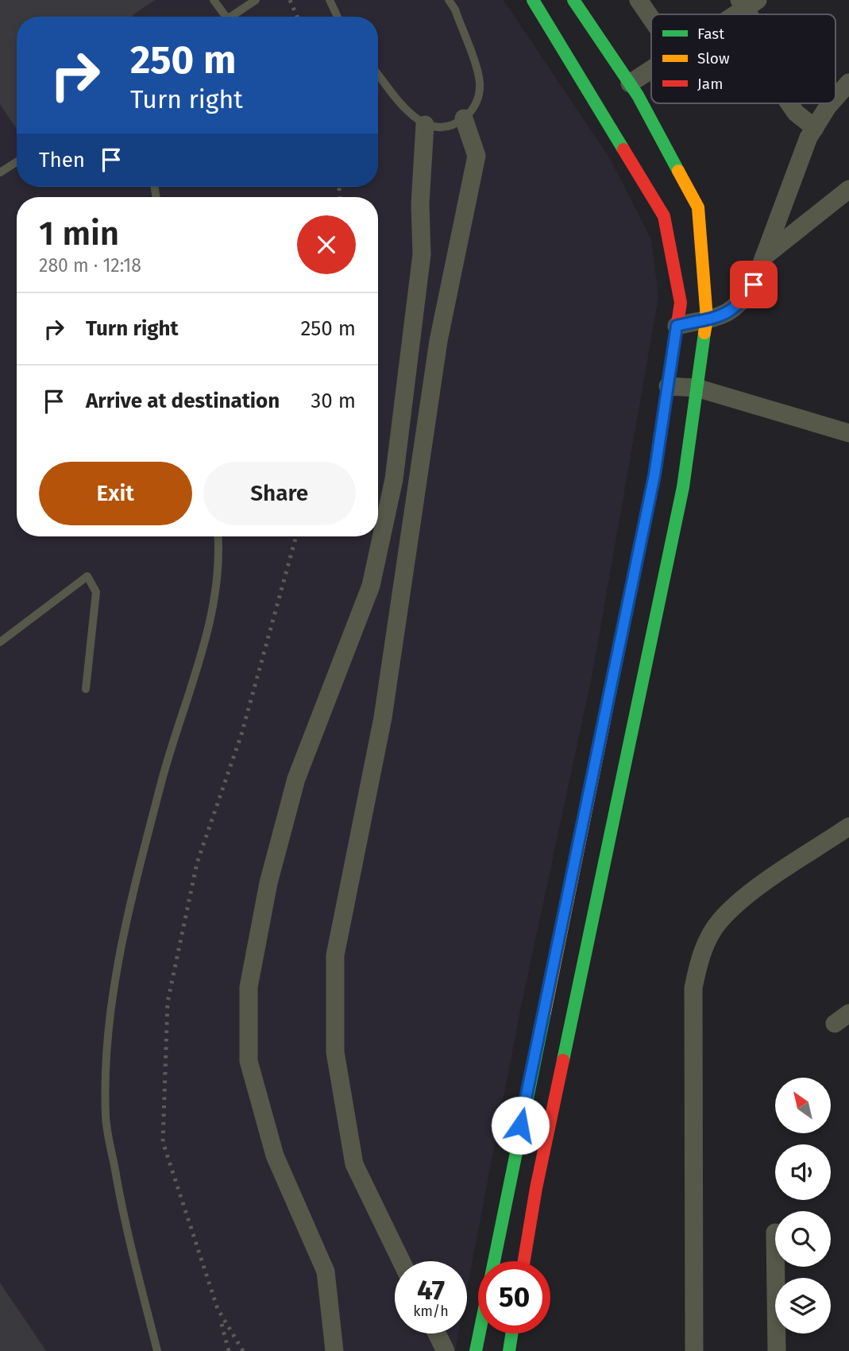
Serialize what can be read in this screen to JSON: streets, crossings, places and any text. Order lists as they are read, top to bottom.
{
  "legend": ["Fast", "Slow", "Jam"],
  "north": "top left",
  "page": {
    "turn": ["250 m", "Turn right"],
    "then": "Then",
    "heading": ["1 min", "280 m · 12:18"],
    "list": [
      {
        "name": "Turn right",
        "value": "250 m"
      },
      {
        "name": "Arrive at destination",
        "value": "30 m"
      }
    ],
    "buttons": ["Exit", "Share"],
    "speed": "47 km/h",
    "limit": "50"
  }
}
